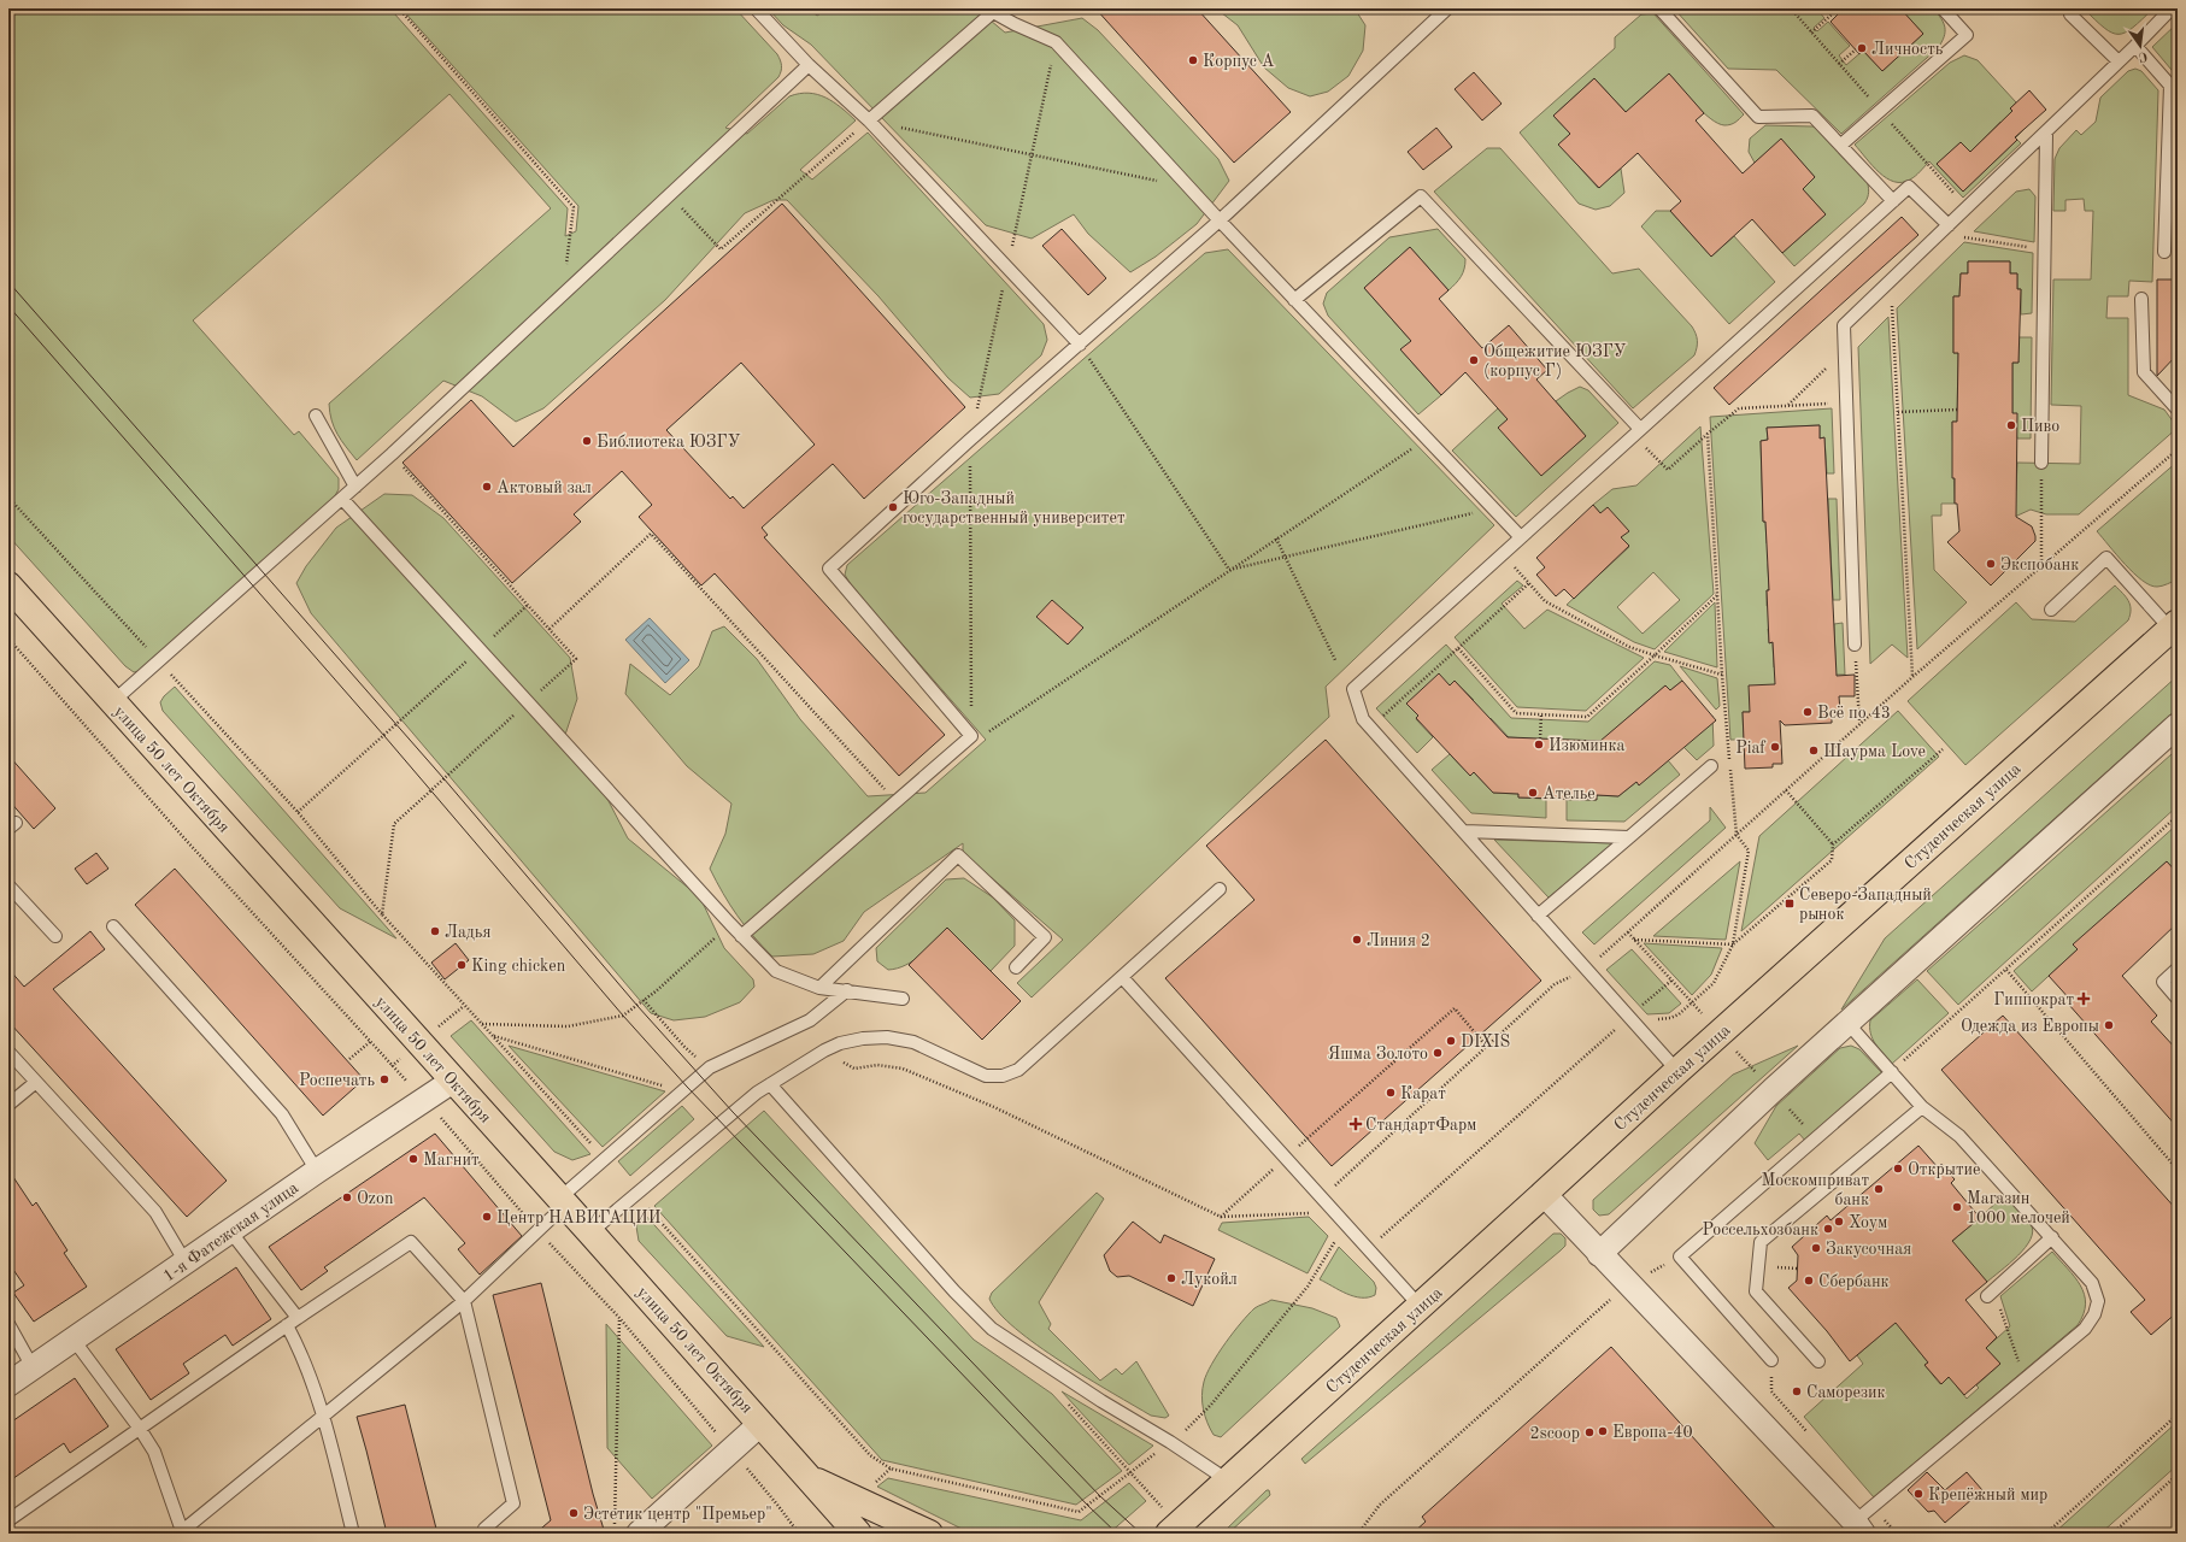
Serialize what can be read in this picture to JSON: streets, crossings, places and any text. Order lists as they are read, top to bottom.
{
  "streets": {
    "main road": ["улица 50 лет Октября", "Студенческая улица"],
    "street": ["1-я Фатежская улица"]
  },
  "crossings": [
    ["улица 50 лет Октября", "1-я Фатежская улица"]
  ],
  "places": {
    "other": [
      "Личность",
      "Корпус А",
      "Общежитие ЮЗГУ (корпус Г)",
      "Пиво",
      "Библиотека ЮЗГУ",
      "Актовый зал",
      "Юго-Западный государственный университет",
      "Экспобанк",
      "Всё по 43",
      "Изюминка",
      "Piaf",
      "Шаурма Love",
      "Ателье",
      "Ладья",
      "Линия 2",
      "King chicken",
      "Одежда из Европы",
      "DIXIS",
      "Яшма Золото",
      "Роспечать",
      "Карат",
      "Магнит",
      "Открытие",
      "Москомприват банк",
      "Ozon",
      "Магазин 1000 мелочей",
      "Центр НАВИГАЦИИ",
      "Хоум",
      "Россельхозбанк",
      "Закусочная",
      "Лукойл",
      "Сбербанк",
      "Саморезик",
      "Европа-40",
      "2scoop",
      "Крепёжный мир",
      "Эстетик центр \"Премьер\""
    ],
    "transit": ["Северо-Западный рынок"],
    "health": ["Гиппократ", "СтандартФарм"]
  },
  "north": "bottom"
}
